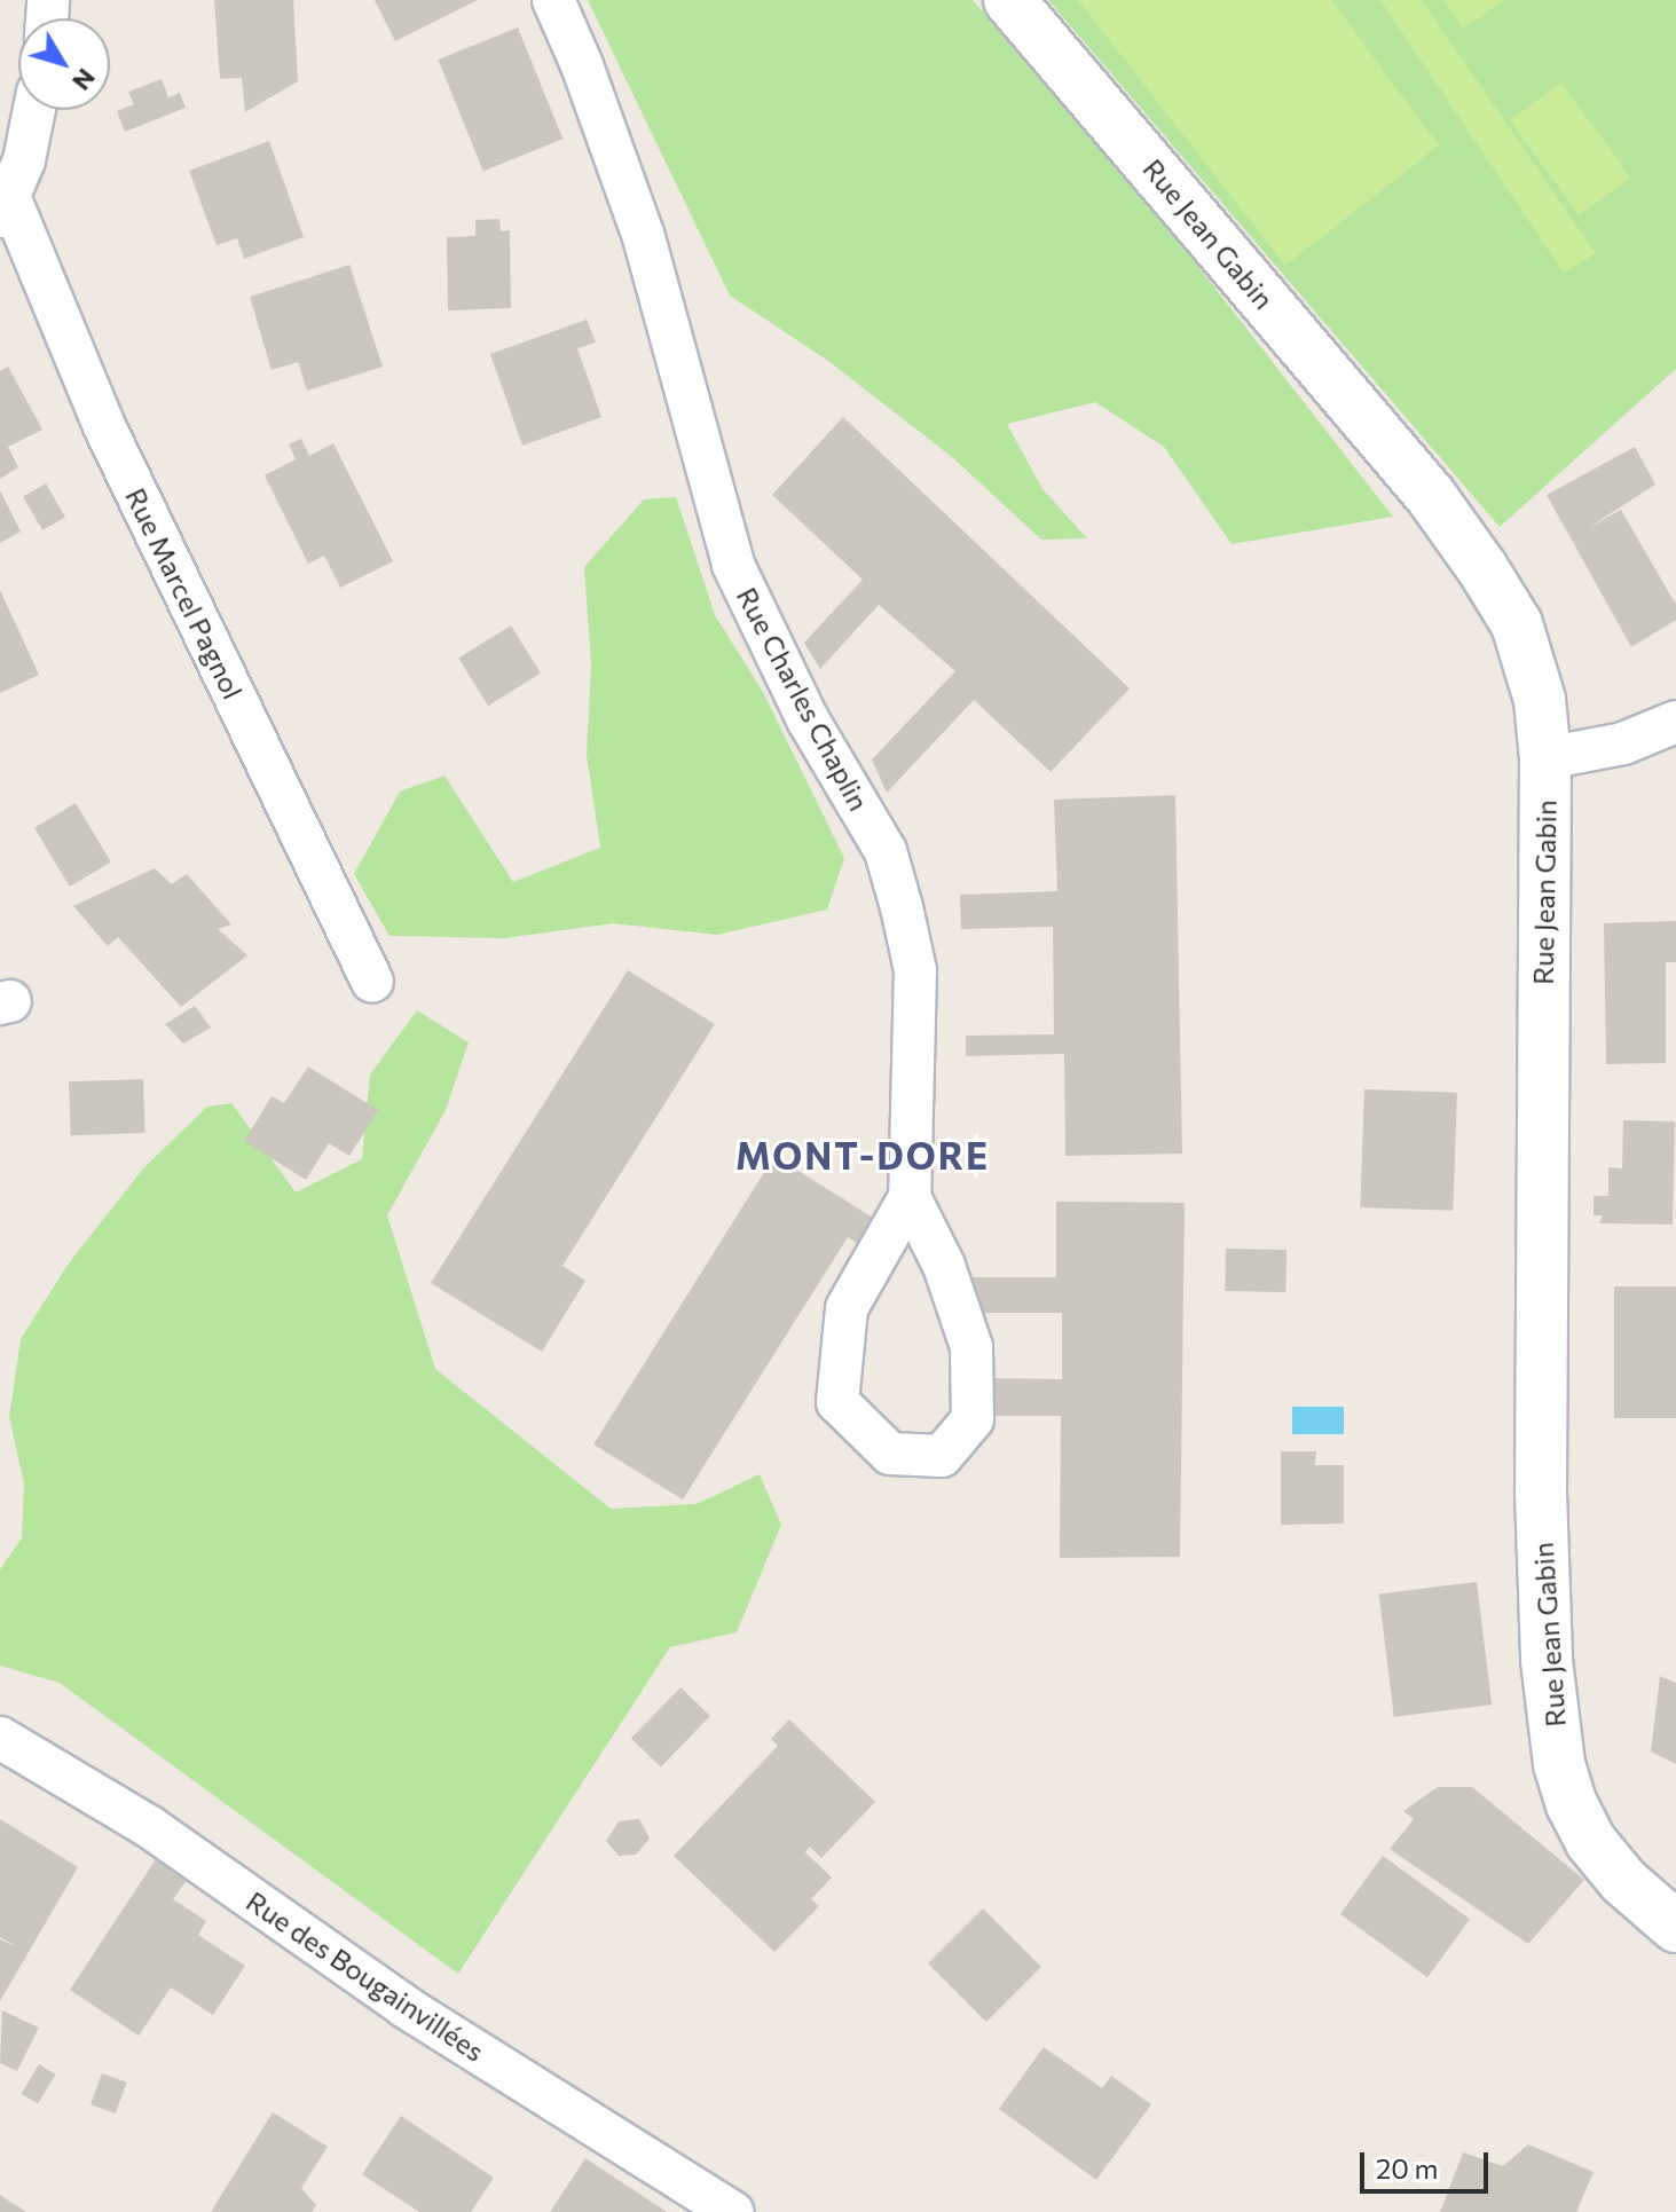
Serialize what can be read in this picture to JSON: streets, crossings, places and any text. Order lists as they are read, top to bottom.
{
  "streets": {
    "street": [
      "Rue Jean Gabin",
      "Rue Marcel Pagnol",
      "Rue Charles Chaplin",
      "Rue des Bougainvillées"
    ]
  },
  "districts": ["MONT-DORE"],
  "scale_bar": "20 m",
  "north": "bottom right"
}
